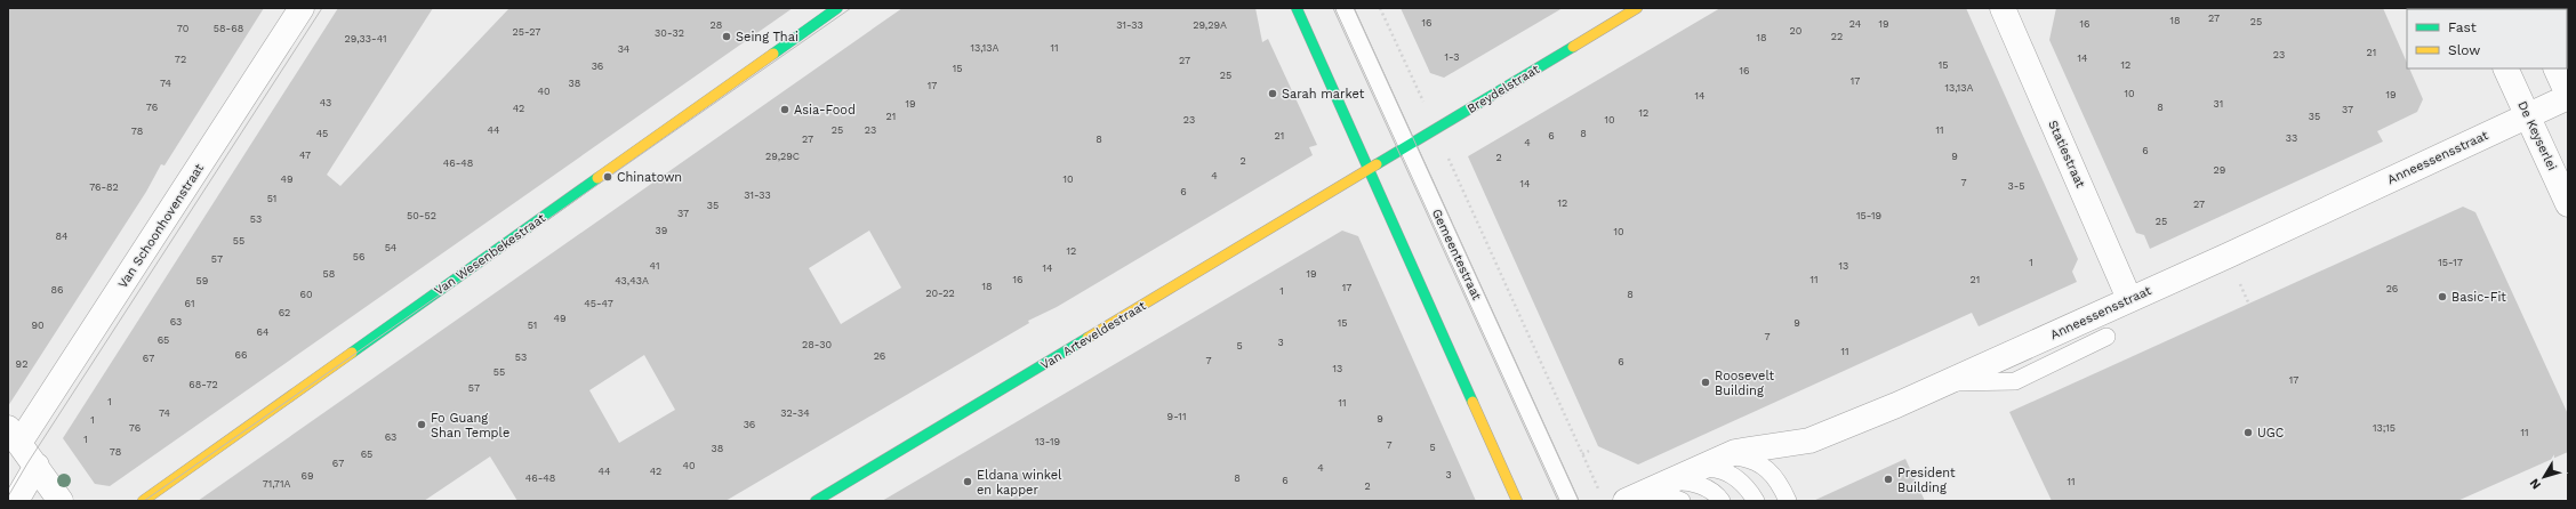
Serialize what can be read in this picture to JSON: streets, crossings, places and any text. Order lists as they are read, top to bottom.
{
  "streets": {
    "street": [
      "Breydelstraat",
      "De Keyserlei",
      "Statiestraat",
      "Anneessensstraat",
      "Van Schoonhovenstraat",
      "Van Wesenbekestraat",
      "Van Arteveldestraat"
    ],
    "lane": ["Gemeentestraat"]
  },
  "crossings": [
    ["Breydelstraat", "Gemeentestraat"],
    ["Breydelstraat", "Van Arteveldestraat"],
    ["De Keyserlei", "Anneessensstraat"],
    ["Statiestraat", "Anneessensstraat"]
  ],
  "places": [
    "Seing Thai",
    "Sarah market",
    "Asia-Food",
    "Chinatown",
    "Basic-Fit",
    "Roosevelt Building",
    "Fo Guang Shan Temple",
    "UGC",
    "President Building",
    "Eldana winkel en kapper"
  ],
  "house_numbers": [
    "27",
    "18",
    "25",
    "16",
    "24",
    "19",
    "16",
    "28",
    "31-33",
    "29,29A",
    "70",
    "58-68",
    "20",
    "25-27",
    "30-32",
    "22",
    "18",
    "29,33-41",
    "13,13A",
    "11",
    "34",
    "21",
    "23",
    "1-3",
    "14",
    "72",
    "27",
    "15",
    "12",
    "36",
    "15",
    "16",
    "25",
    "17",
    "74",
    "38",
    "17",
    "13,13A",
    "40",
    "10",
    "19",
    "14",
    "43",
    "19",
    "31",
    "76",
    "8",
    "42",
    "37",
    "12",
    "21",
    "35",
    "23",
    "10",
    "44",
    "25",
    "23",
    "11",
    "78",
    "45",
    "8",
    "21",
    "6",
    "33",
    "27",
    "8",
    "4",
    "6",
    "47",
    "29,29C",
    "9",
    "2",
    "2",
    "46-48",
    "29",
    "4",
    "49",
    "10",
    "7",
    "14",
    "3-5",
    "76-82",
    "6",
    "31-33",
    "51",
    "12",
    "27",
    "35",
    "37",
    "50-52",
    "15-19",
    "53",
    "25",
    "39",
    "10",
    "84",
    "55",
    "54",
    "12",
    "56",
    "57",
    "1",
    "15-17",
    "41",
    "13",
    "14",
    "58",
    "19",
    "16",
    "11",
    "21",
    "59",
    "43,43A",
    "18",
    "17",
    "26",
    "86",
    "1",
    "20-22",
    "60",
    "8",
    "61",
    "45-47",
    "62",
    "49",
    "63",
    "15",
    "9",
    "90",
    "51",
    "64",
    "7",
    "65",
    "3",
    "28-30",
    "5",
    "11",
    "66",
    "26",
    "53",
    "67",
    "7",
    "6",
    "92",
    "13",
    "55",
    "17",
    "68-72",
    "57",
    "1",
    "11",
    "74",
    "32-34",
    "9-11",
    "9",
    "1",
    "36",
    "76",
    "13;15",
    "11",
    "63",
    "1",
    "13-19",
    "7",
    "5",
    "38",
    "78",
    "65",
    "67",
    "40",
    "4",
    "44",
    "42",
    "3",
    "69",
    "46-48",
    "8",
    "6",
    "11",
    "71,71A",
    "2"
  ],
  "legend": ["Fast", "Slow"],
  "north": "bottom left"
}
